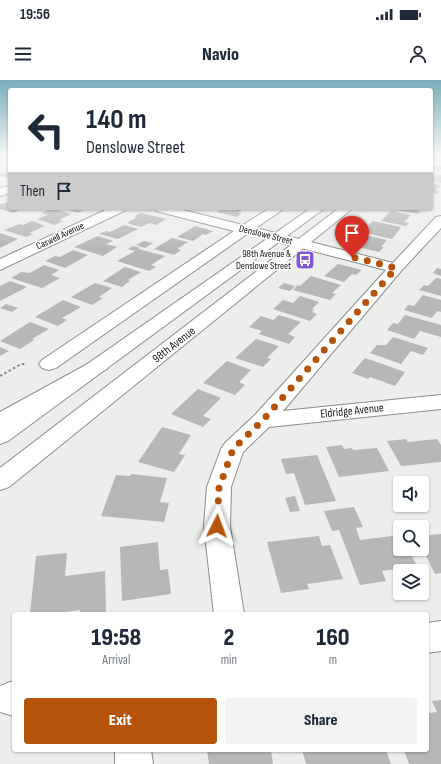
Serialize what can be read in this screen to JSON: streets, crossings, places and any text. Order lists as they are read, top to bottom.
{
  "streets": {
    "main road": [
      "Denslowe Street",
      "Caswell Avenue",
      "98th Avenue",
      "Eldridge Avenue"
    ]
  },
  "crossings": [
    ["Denslowe Street", "98th Avenue"]
  ],
  "places": {
    "bus stop": ["98th Avenue & Denslowe Street"]
  },
  "page": {
    "status": "19:56",
    "header": "Navio",
    "turn": ["140 m", "Denslowe Street"],
    "then": "Then",
    "eta": [
      "19:58",
      "Arrival",
      "2",
      "min",
      "160",
      "m"
    ],
    "buttons": ["Exit", "Share"]
  }
}
